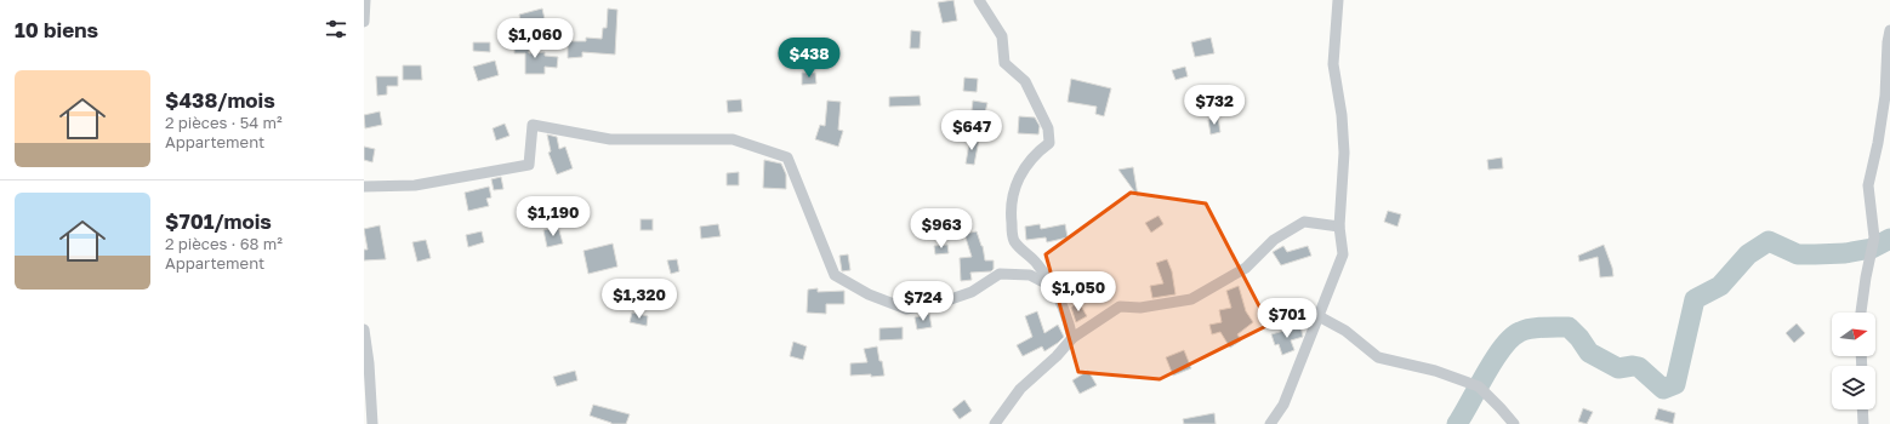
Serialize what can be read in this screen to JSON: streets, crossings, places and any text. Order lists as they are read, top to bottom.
{
  "north": "right",
  "page": {
    "heading": "10 biens",
    "price": [
      "$1,060",
      "$438",
      "$732",
      "$647",
      "$1,190",
      "$963",
      "$1,050",
      "$1,320",
      "$724",
      "$701"
    ],
    "list": [
      {
        "name": "$438/mois",
        "note": "2 pièces · 54 m² · Appartement"
      },
      {
        "name": "$701/mois",
        "note": "2 pièces · 68 m² · Appartement"
      }
    ]
  }
}
